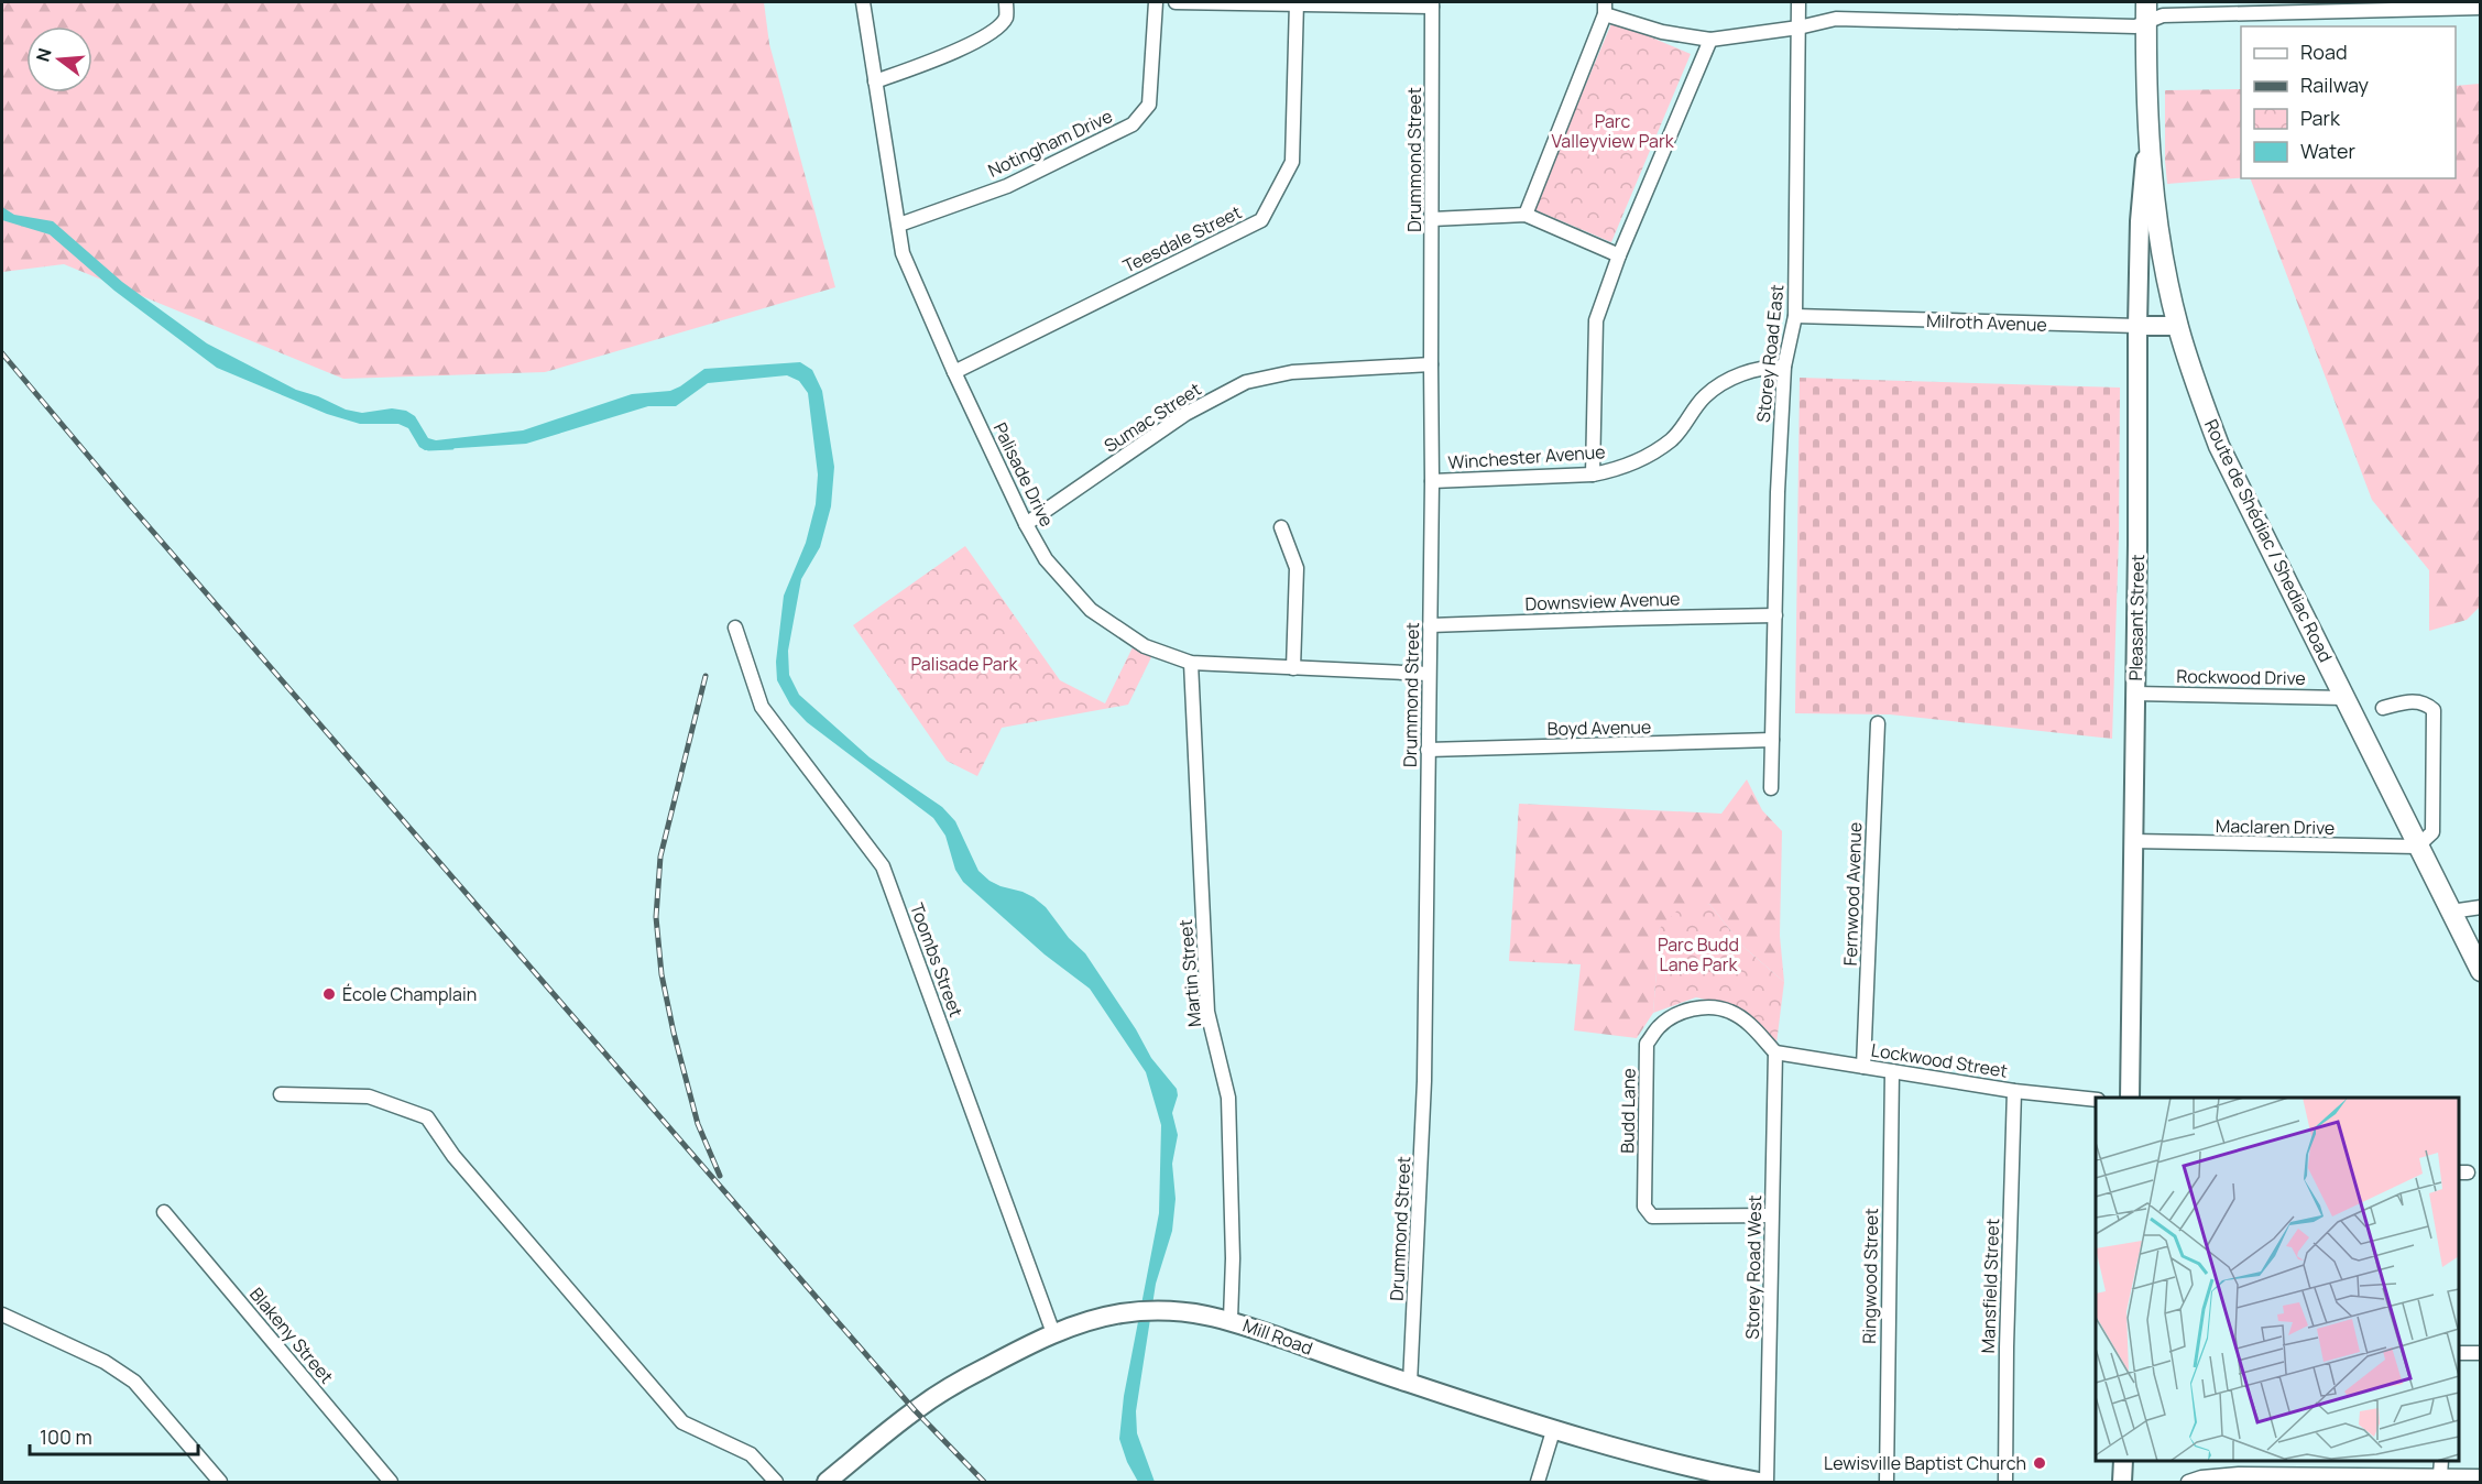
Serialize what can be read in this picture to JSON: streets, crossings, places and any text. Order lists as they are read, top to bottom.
{
  "streets": {
    "main road": ["Route de Shédiac / Shediac Road"],
    "street": [
      "Notingham Drive",
      "Drummond Street",
      "Teesdale Street",
      "Milroth Avenue",
      "Storey Road East",
      "Sumac Street",
      "Winchester Avenue",
      "Palisade Drive",
      "Downsview Avenue",
      "Pleasant Street",
      "Rockwood Drive",
      "Boyd Avenue",
      "Maclaren Drive",
      "Fernwood Avenue",
      "Toombs Street",
      "Martin Street",
      "Lockwood Street",
      "Budd Lane",
      "Storey Road West",
      "Ringwood Street",
      "Mansfield Street",
      "Blakeny Street",
      "Mill Road"
    ]
  },
  "crossings": [
    ["Notingham Drive", "Palisade Drive"],
    ["Drummond Street", "Sumac Street"],
    ["Drummond Street", "Winchester Avenue"],
    ["Drummond Street", "Palisade Drive"],
    ["Drummond Street", "Downsview Avenue"],
    ["Drummond Street", "Boyd Avenue"],
    ["Drummond Street", "Mill Road"],
    ["Teesdale Street", "Palisade Drive"],
    ["Milroth Avenue", "Storey Road East"],
    ["Milroth Avenue", "Route de Shédiac / Shediac Road"],
    ["Milroth Avenue", "Pleasant Street"],
    ["Storey Road East", "Winchester Avenue"],
    ["Storey Road East", "Downsview Avenue"],
    ["Storey Road East", "Boyd Avenue"],
    ["Sumac Street", "Palisade Drive"],
    ["Palisade Drive", "Martin Street"],
    ["Route de Shédiac / Shediac Road", "Pleasant Street"],
    ["Route de Shédiac / Shediac Road", "Rockwood Drive"],
    ["Route de Shédiac / Shediac Road", "Maclaren Drive"],
    ["Pleasant Street", "Rockwood Drive"],
    ["Pleasant Street", "Maclaren Drive"],
    ["Fernwood Avenue", "Lockwood Street"],
    ["Toombs Street", "Mill Road"],
    ["Martin Street", "Mill Road"],
    ["Lockwood Street", "Budd Lane"],
    ["Lockwood Street", "Storey Road West"],
    ["Lockwood Street", "Ringwood Street"],
    ["Lockwood Street", "Mansfield Street"],
    ["Budd Lane", "Storey Road West"]
  ],
  "parks": ["Parc Valleyview Park", "Palisade Park", "Parc Budd Lane Park"],
  "places": ["École Champlain", "Lewisville Baptist Church"],
  "legend": [
    "Road",
    "Railway",
    "Park",
    "Water"
  ],
  "scale_bar": "100 m",
  "north": "left"
}
